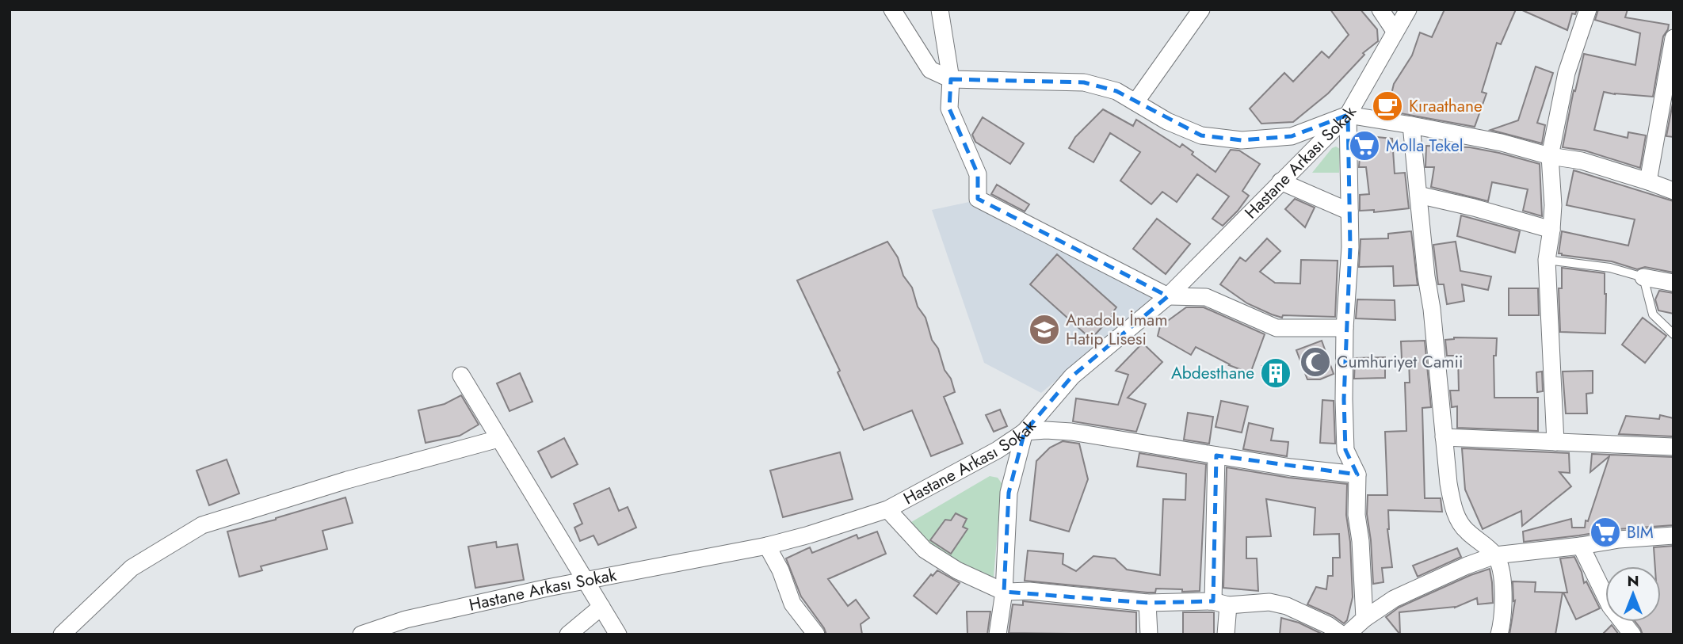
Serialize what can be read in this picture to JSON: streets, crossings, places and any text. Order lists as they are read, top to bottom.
{
  "streets": {
    "street": ["Hastane Arkası Sokak"]
  },
  "places": {
    "cafe": ["Kıraathane"],
    "supermarket": ["Molla Tekel", "BIM"],
    "school or university": ["Anadolu İmam Hatip Lisesi"],
    "mosque": ["Cumhuriyet Camii"],
    "building": ["Abdesthane"]
  },
  "north": "top"
}
